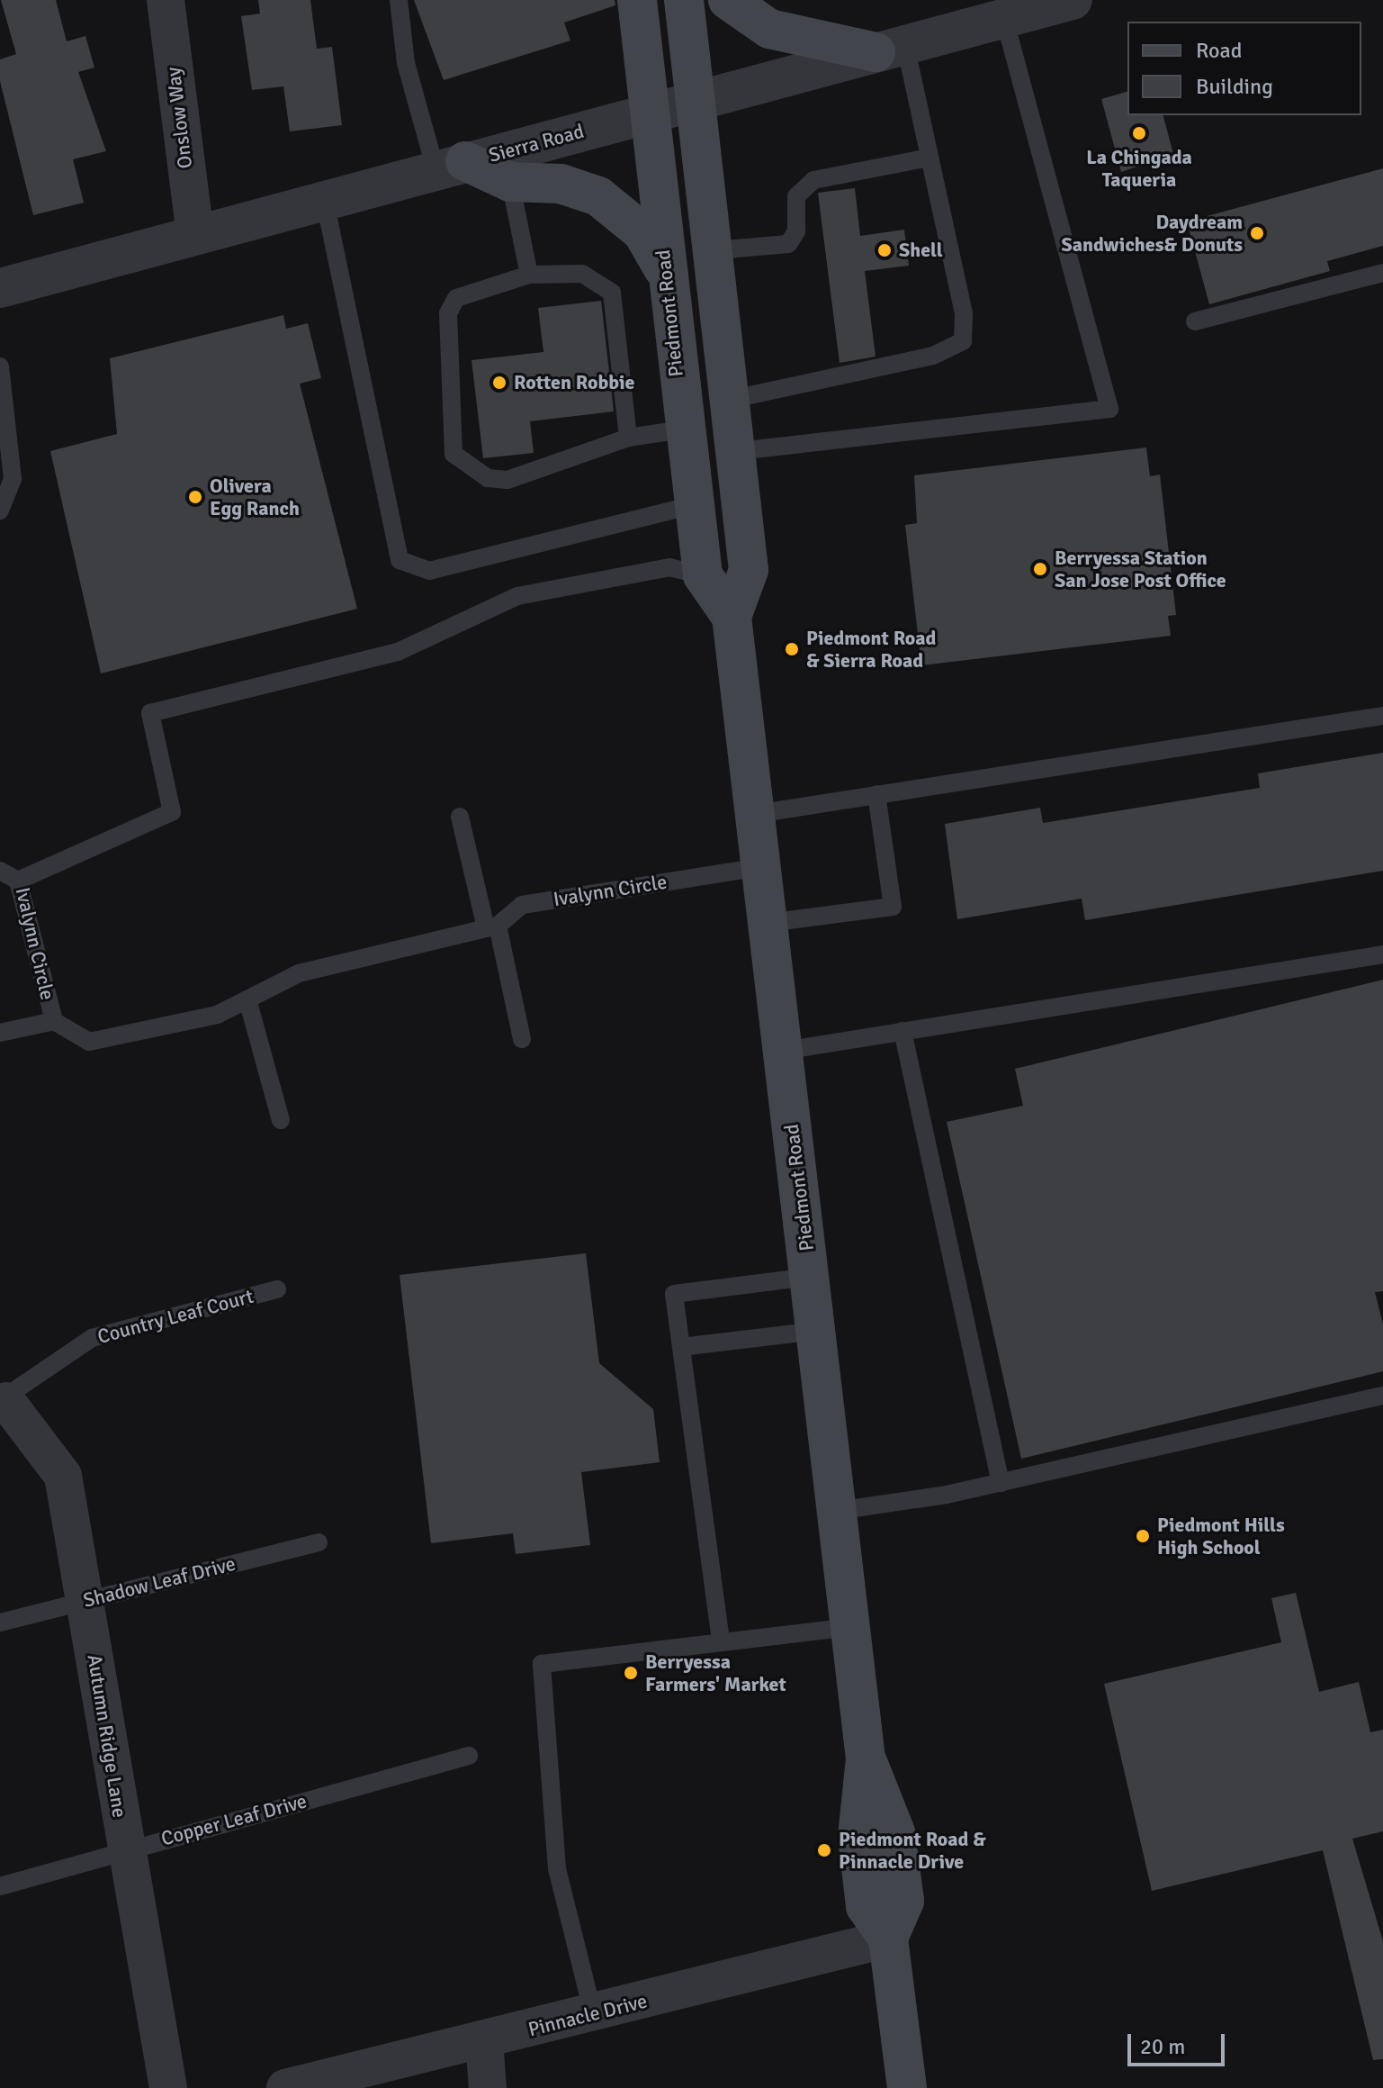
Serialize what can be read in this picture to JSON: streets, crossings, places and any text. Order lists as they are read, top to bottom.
{
  "streets": {
    "main road": ["Piedmont Road"],
    "street": [
      "Onslow Way",
      "Sierra Road",
      "Autumn Ridge Lane",
      "Pinnacle Drive"
    ],
    "lane": [
      "Ivalynn Circle",
      "Country Leaf Court",
      "Shadow Leaf Drive",
      "Copper Leaf Drive"
    ]
  },
  "crossings": [
    ["Onslow Way", "Sierra Road"],
    ["Sierra Road", "Piedmont Road"],
    ["Piedmont Road", "Ivalynn Circle"],
    ["Piedmont Road", "Pinnacle Drive"],
    ["Country Leaf Court", "Autumn Ridge Lane"],
    ["Shadow Leaf Drive", "Autumn Ridge Lane"],
    ["Autumn Ridge Lane", "Copper Leaf Drive"]
  ],
  "places": [
    "La Chingada Taqueria",
    "Daydream Sandwiches& Donuts",
    "Shell",
    "Rotten Robbie",
    "Olivera Egg Ranch",
    "Berryessa Station San Jose Post Office",
    "Piedmont Road & Sierra Road",
    "Piedmont Hills High School",
    "Berryessa Farmers' Market",
    "Piedmont Road & Pinnacle Drive"
  ],
  "legend": ["Road", "Building"],
  "scale_bar": "20 m"
}
